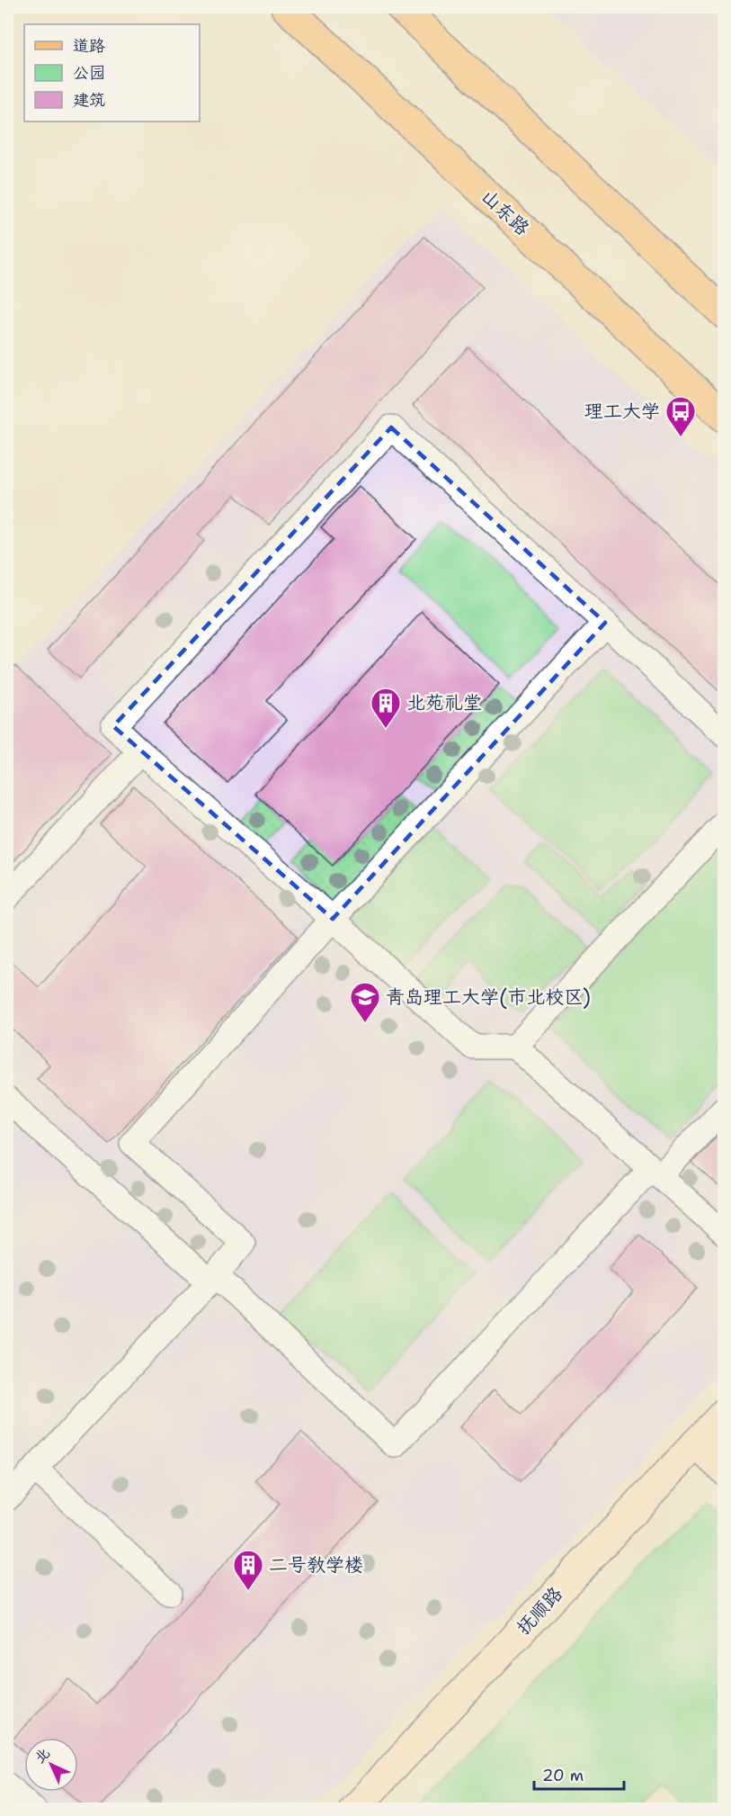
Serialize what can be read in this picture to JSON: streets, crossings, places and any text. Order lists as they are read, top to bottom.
{
  "streets": {
    "main road": ["山东路", "抚顺路"]
  },
  "places": {
    "bus stop": ["理工大学"],
    "building": ["北苑礼堂", "二号教学楼"],
    "school or university": ["青岛理工大学(市北校区)"]
  },
  "legend": ["道路", "公园", "建筑"],
  "scale_bar": "20 m",
  "north": "top left"
}
